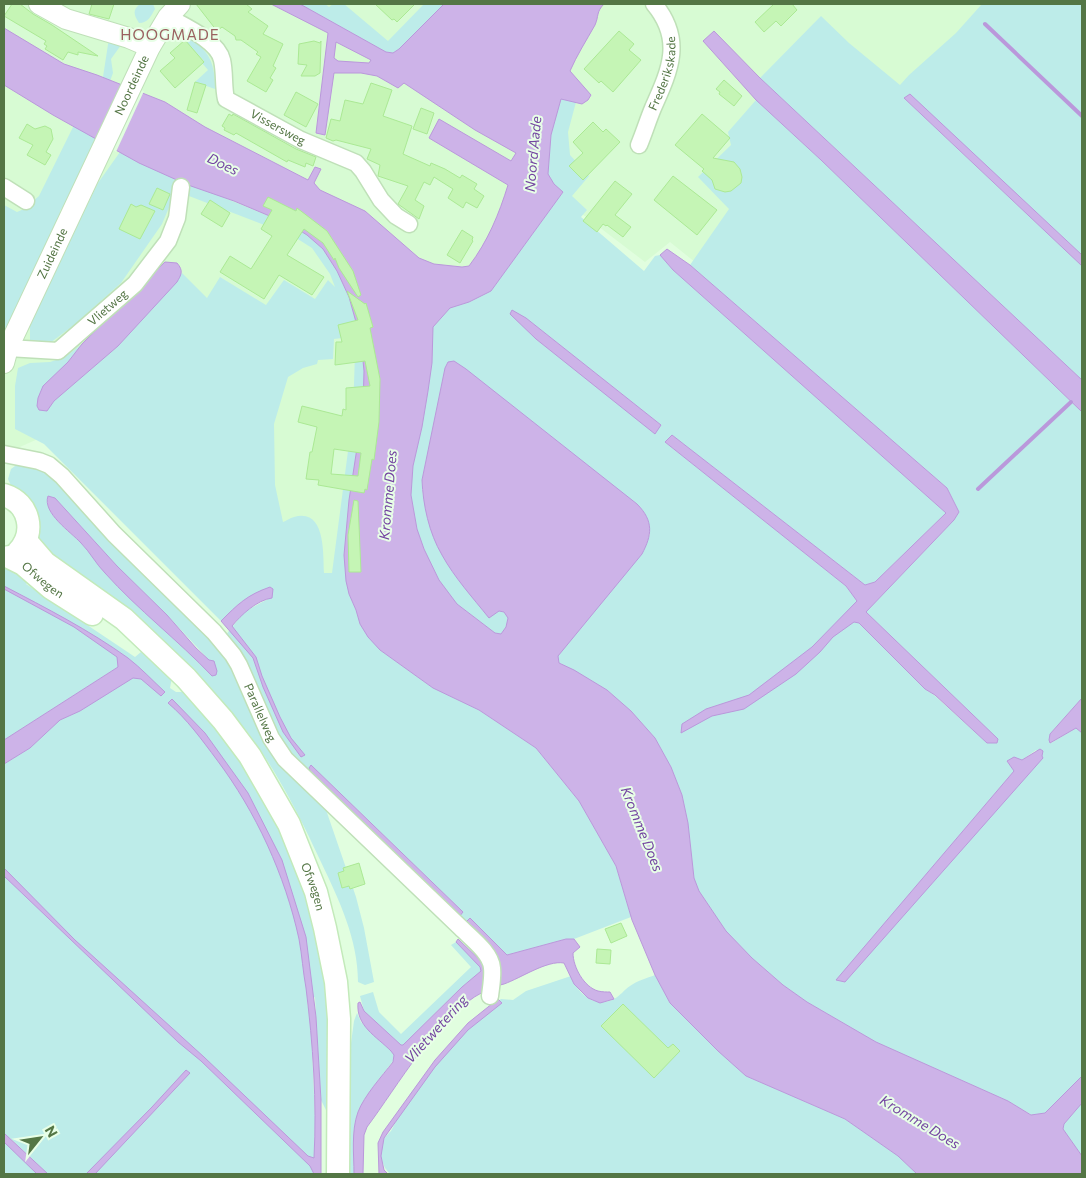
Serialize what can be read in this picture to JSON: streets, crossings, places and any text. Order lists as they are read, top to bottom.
{
  "streets": {
    "main road": ["Ofwegen"],
    "street": [
      "Frederikskade",
      "Noordeinde",
      "Vissersweg",
      "Zuideinde",
      "Vlietweg",
      "Parallelweg"
    ]
  },
  "crossings": [
    ["Noordeinde", "Vissersweg"],
    ["Noordeinde", "Zuideinde"],
    ["Zuideinde", "Vlietweg"]
  ],
  "districts": ["HOOGMADE"],
  "water": [
    "Noord Aade",
    "Does",
    "Kromme Does",
    "Vlietwetering"
  ],
  "north": "top right"
}
